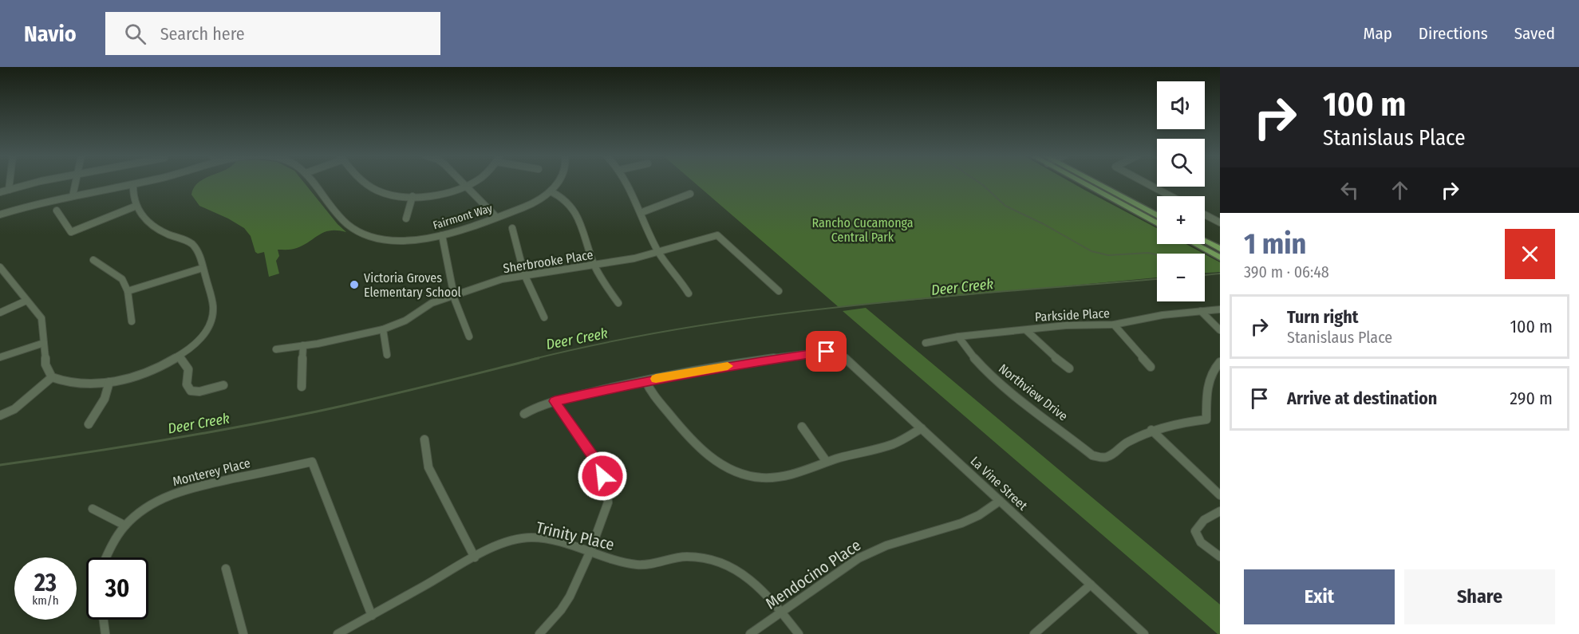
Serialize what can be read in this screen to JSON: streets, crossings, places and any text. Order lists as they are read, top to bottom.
{
  "streets": {
    "street": [
      "Fairmont Way",
      "Sherbrooke Place",
      "Parkside Place",
      "Northview Drive",
      "Monterey Place",
      "La Vine Street",
      "Trinity Place",
      "Mendocino Place"
    ]
  },
  "crossings": [
    ["Parkside Place", "Northview Drive"],
    ["Monterey Place", "Trinity Place"],
    ["La Vine Street", "Mendocino Place"],
    ["Trinity Place", "Mendocino Place"]
  ],
  "water": ["Deer Creek"],
  "parks": ["Rancho Cucamonga Central Park"],
  "places": ["Victoria Groves Elementary School"],
  "page": {
    "header": "Navio",
    "search": "Search here",
    "nav": ["Map", "Directions", "Saved"],
    "turn": ["100 m", "Stanislaus Place"],
    "map_buttons": ["+", "−"],
    "heading": ["1 min", "390 m · 06:48"],
    "list": [
      {
        "name": "Turn right",
        "note": "Stanislaus Place",
        "value": "100 m"
      },
      {
        "name": "Arrive at destination",
        "value": "290 m"
      }
    ],
    "speed": "23 km/h",
    "limit": "30",
    "buttons": ["Exit", "Share"]
  }
}
